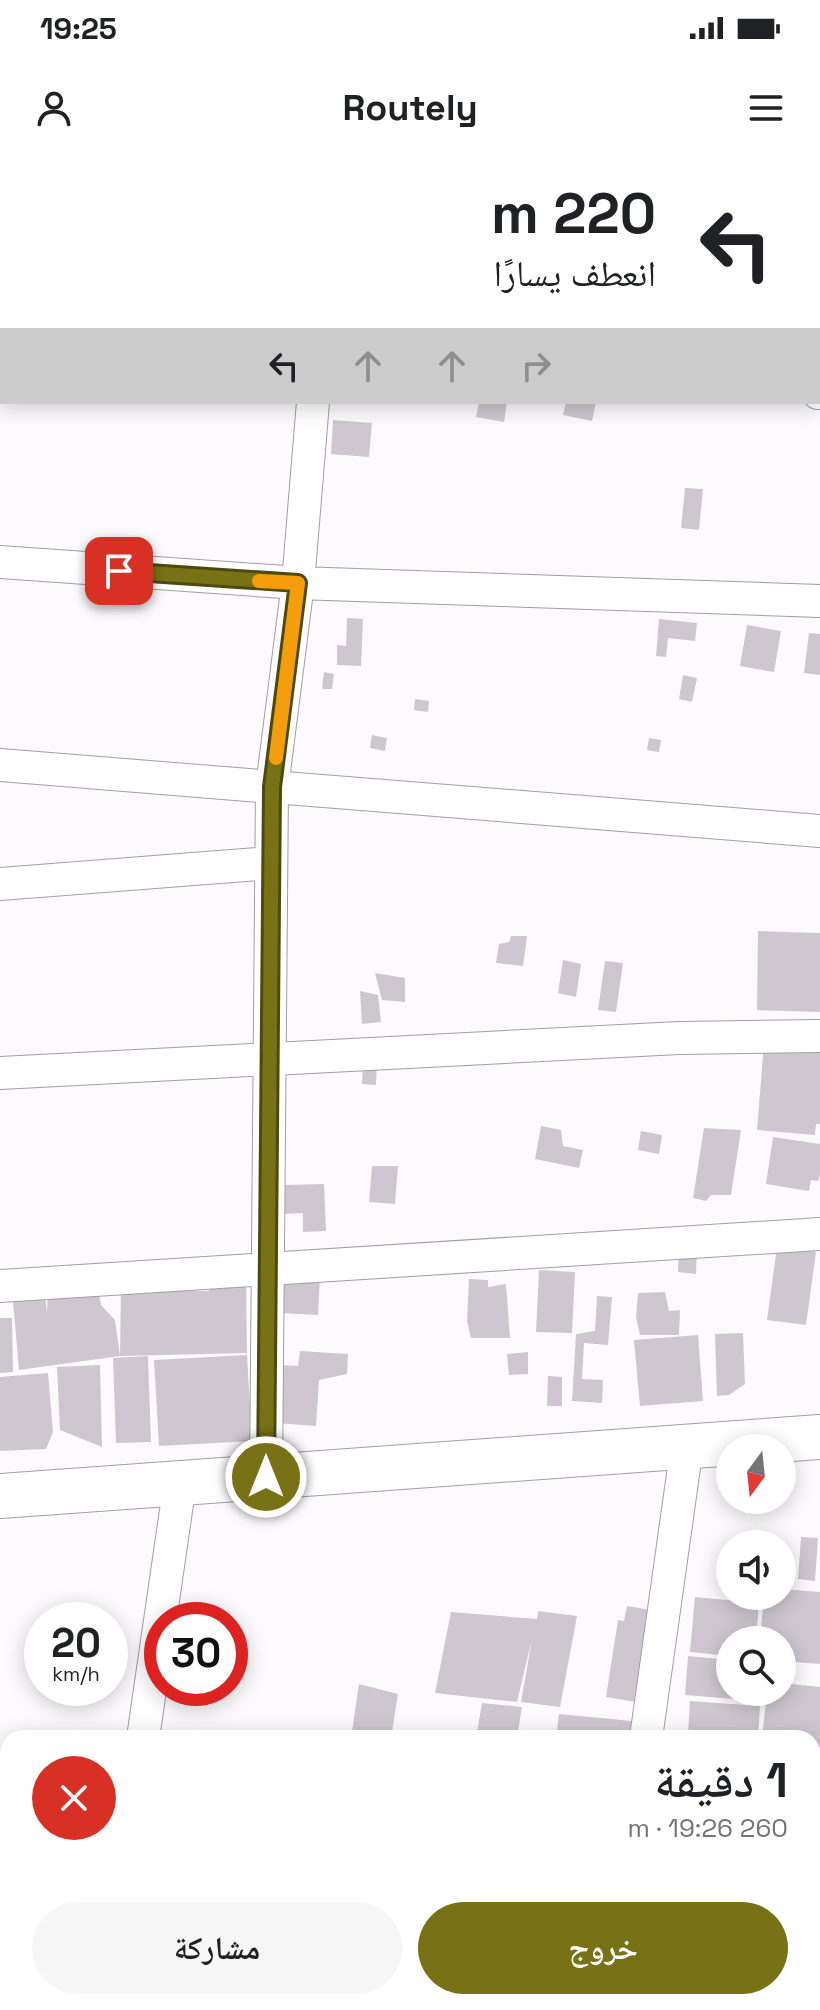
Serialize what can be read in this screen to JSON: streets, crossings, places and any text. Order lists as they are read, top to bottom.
{
  "north": "bottom",
  "page": {
    "status": "19:25",
    "header": "Routely",
    "turn": ["220 m", "انعطف يسارًا"],
    "speed": "20 km/h",
    "limit": "30",
    "heading": ["1 دقيقة", "260 m · 19:26"],
    "buttons": ["خروج", "مشاركة"]
  }
}
